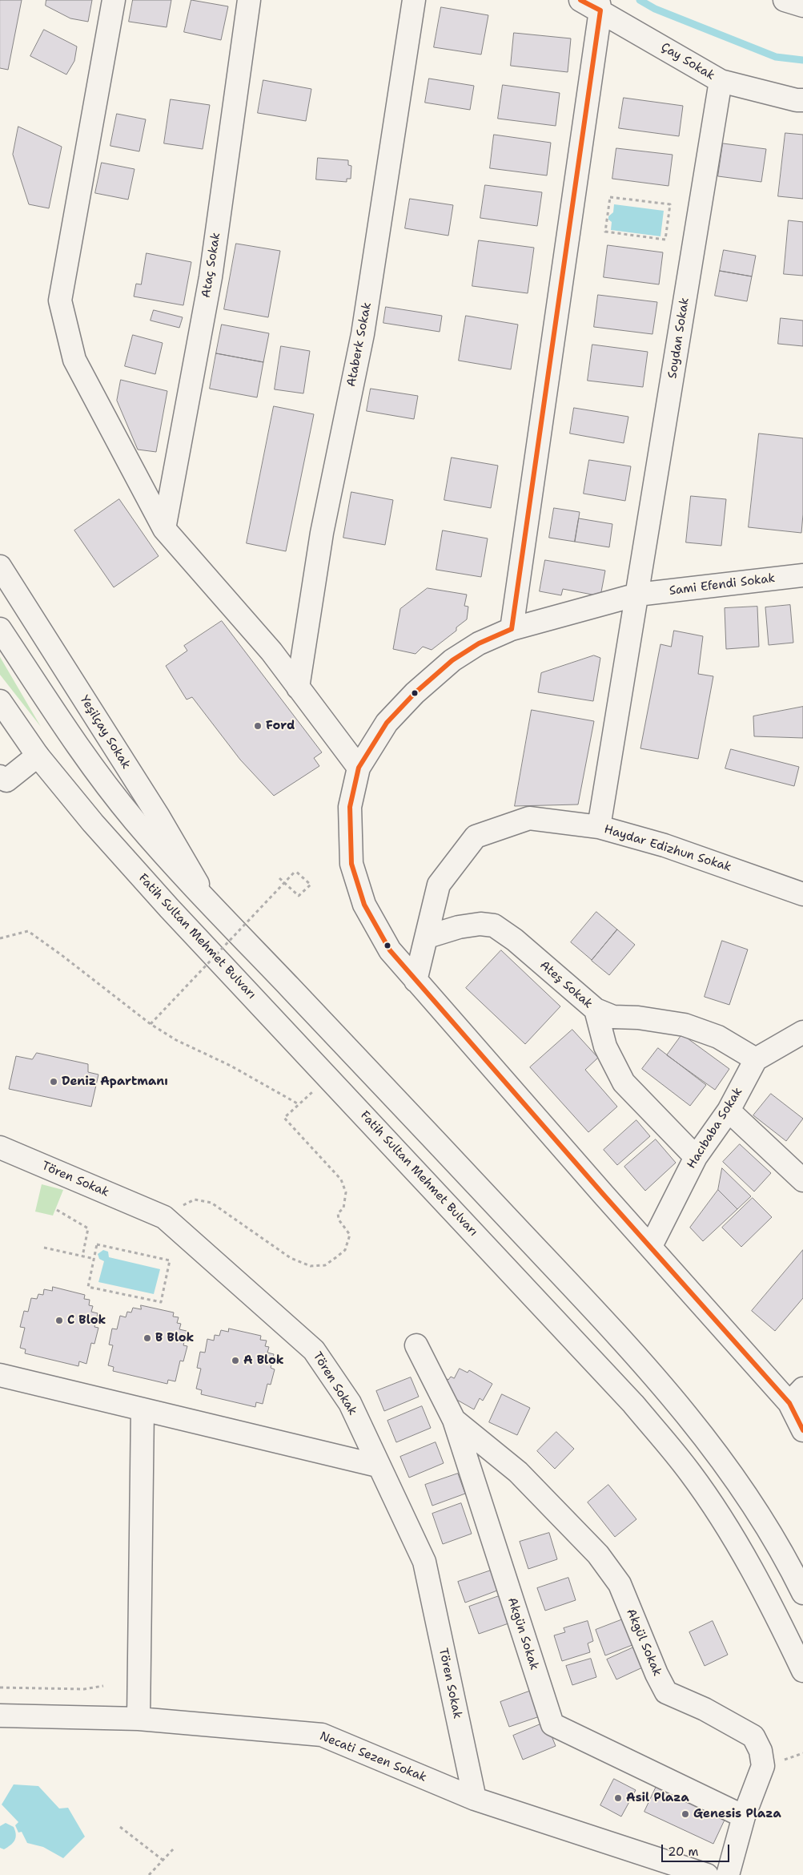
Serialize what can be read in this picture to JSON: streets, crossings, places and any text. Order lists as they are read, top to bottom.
{
  "streets": {
    "street": [
      "Çay Sokak",
      "Ataç Sokak",
      "Soydan Sokak",
      "Ataberk Sokak",
      "Sami Efendi Sokak",
      "Yeşilçay Sokak",
      "Haydar Edizhun Sokak",
      "Fatih Sultan Mehmet Bulvarı",
      "Ateş Sokak",
      "Hacıbaba Sokak",
      "Tören Sokak",
      "Akgün Sokak",
      "Akgül Sokak",
      "Necati Sezen Sokak"
    ]
  },
  "crossings": [
    ["Çay Sokak", "Soydan Sokak"],
    ["Soydan Sokak", "Sami Efendi Sokak"],
    ["Soydan Sokak", "Haydar Edizhun Sokak"],
    ["Sami Efendi Sokak", "Haydar Edizhun Sokak"],
    ["Sami Efendi Sokak", "Hacıbaba Sokak"],
    ["Haydar Edizhun Sokak", "Ateş Sokak"],
    ["Ateş Sokak", "Hacıbaba Sokak"],
    ["Tören Sokak", "Necati Sezen Sokak"],
    ["Akgün Sokak", "Akgül Sokak"]
  ],
  "places": [
    "Ford",
    "Deniz Apartmanı",
    "C Blok",
    "B Blok",
    "A Blok",
    "Asil Plaza",
    "Genesis Plaza"
  ],
  "scale_bar": "20 m"
}
